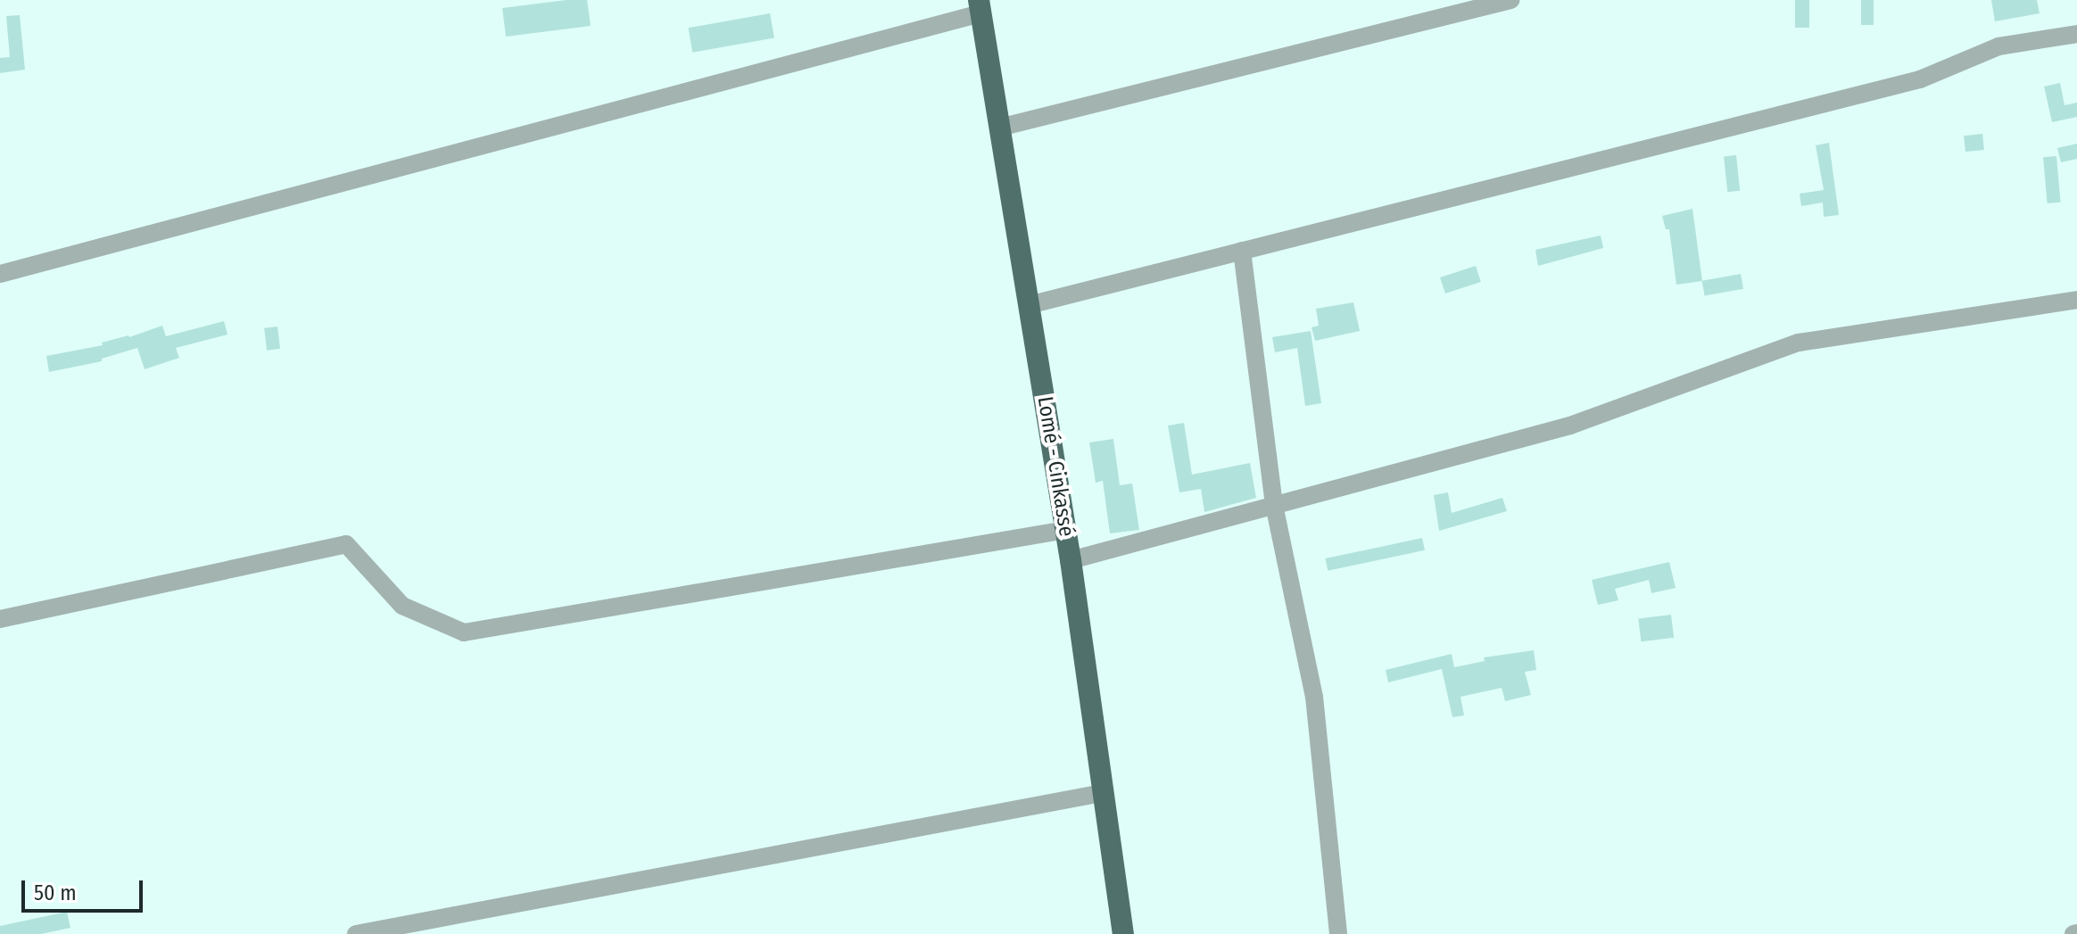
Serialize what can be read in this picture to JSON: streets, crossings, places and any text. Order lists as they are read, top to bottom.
{
  "streets": {
    "highway": ["Lomé - Cinkassé"]
  },
  "scale_bar": "50 m"
}
